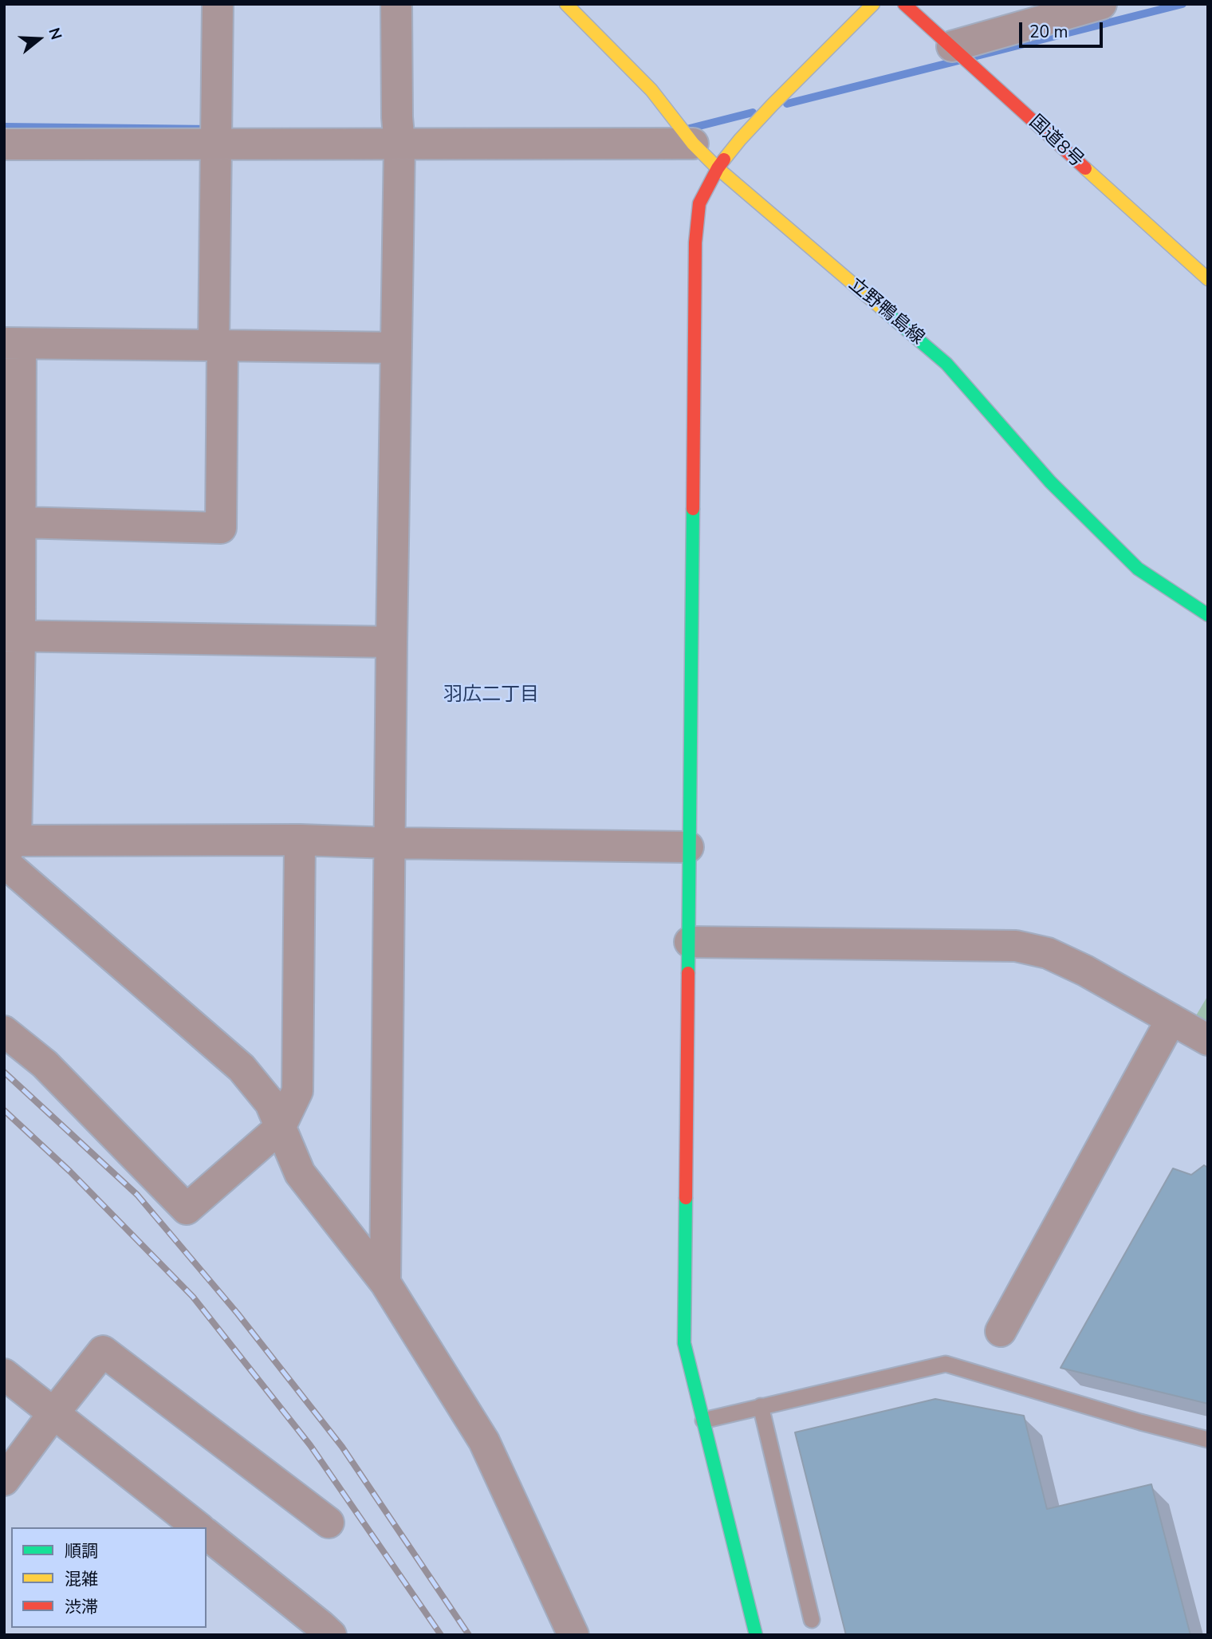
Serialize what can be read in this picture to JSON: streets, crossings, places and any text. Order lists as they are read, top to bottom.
{
  "streets": {
    "main road": ["国道8号", "立野鴨島線"]
  },
  "districts": ["羽広二丁目"],
  "legend": ["順調", "混雑", "渋滞"],
  "scale_bar": "20 m",
  "north": "right"
}
